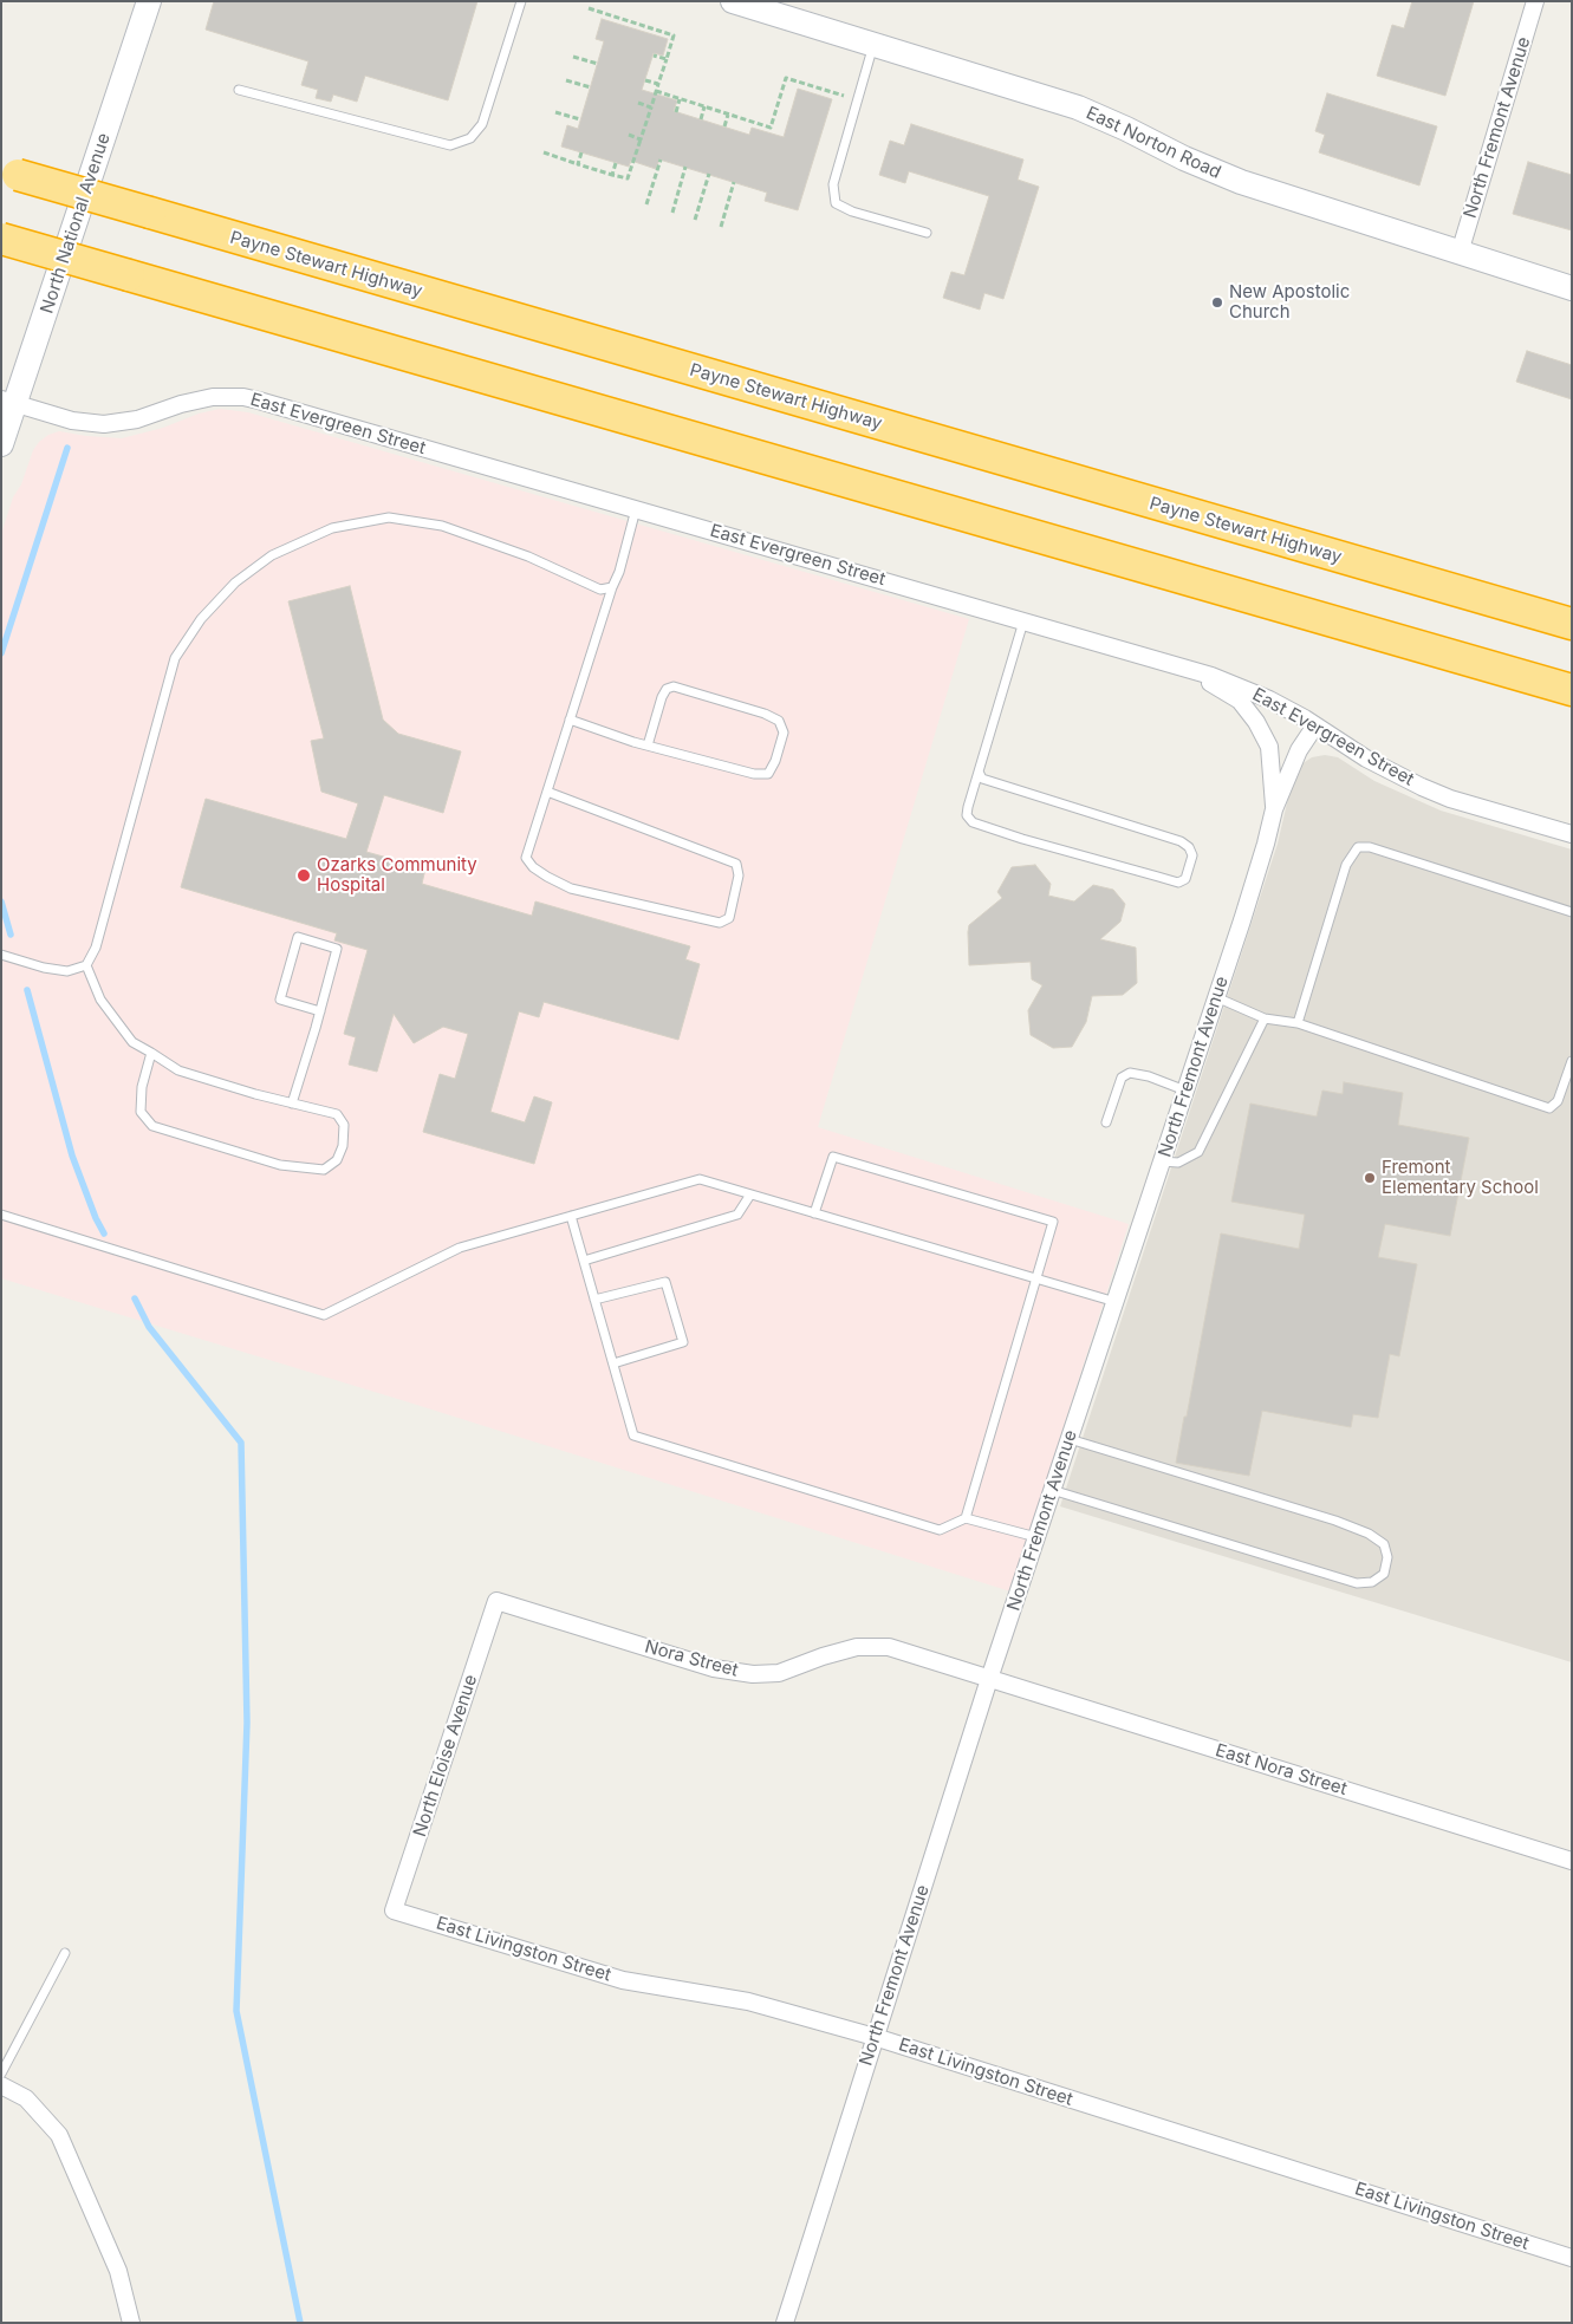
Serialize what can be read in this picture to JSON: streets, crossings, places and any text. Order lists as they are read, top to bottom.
{
  "streets": {
    "highway": ["Payne Stewart Highway"],
    "main road": ["East Norton Road", "North National Avenue"],
    "street": [
      "North Fremont Avenue",
      "East Evergreen Street",
      "Nora Street",
      "North Eloise Avenue",
      "East Nora Street",
      "East Livingston Street"
    ]
  },
  "crossings": [
    ["North Fremont Avenue", "East Norton Road"],
    ["North Fremont Avenue", "East Evergreen Street"],
    ["North Fremont Avenue", "Nora Street"],
    ["North Fremont Avenue", "East Nora Street"],
    ["North Fremont Avenue", "East Livingston Street"],
    ["North National Avenue", "East Evergreen Street"],
    ["Nora Street", "North Eloise Avenue"],
    ["Nora Street", "East Nora Street"],
    ["North Eloise Avenue", "East Livingston Street"]
  ],
  "places": ["New Apostolic Church", "Ozarks Community Hospital", "Fremont Elementary School"]
}
